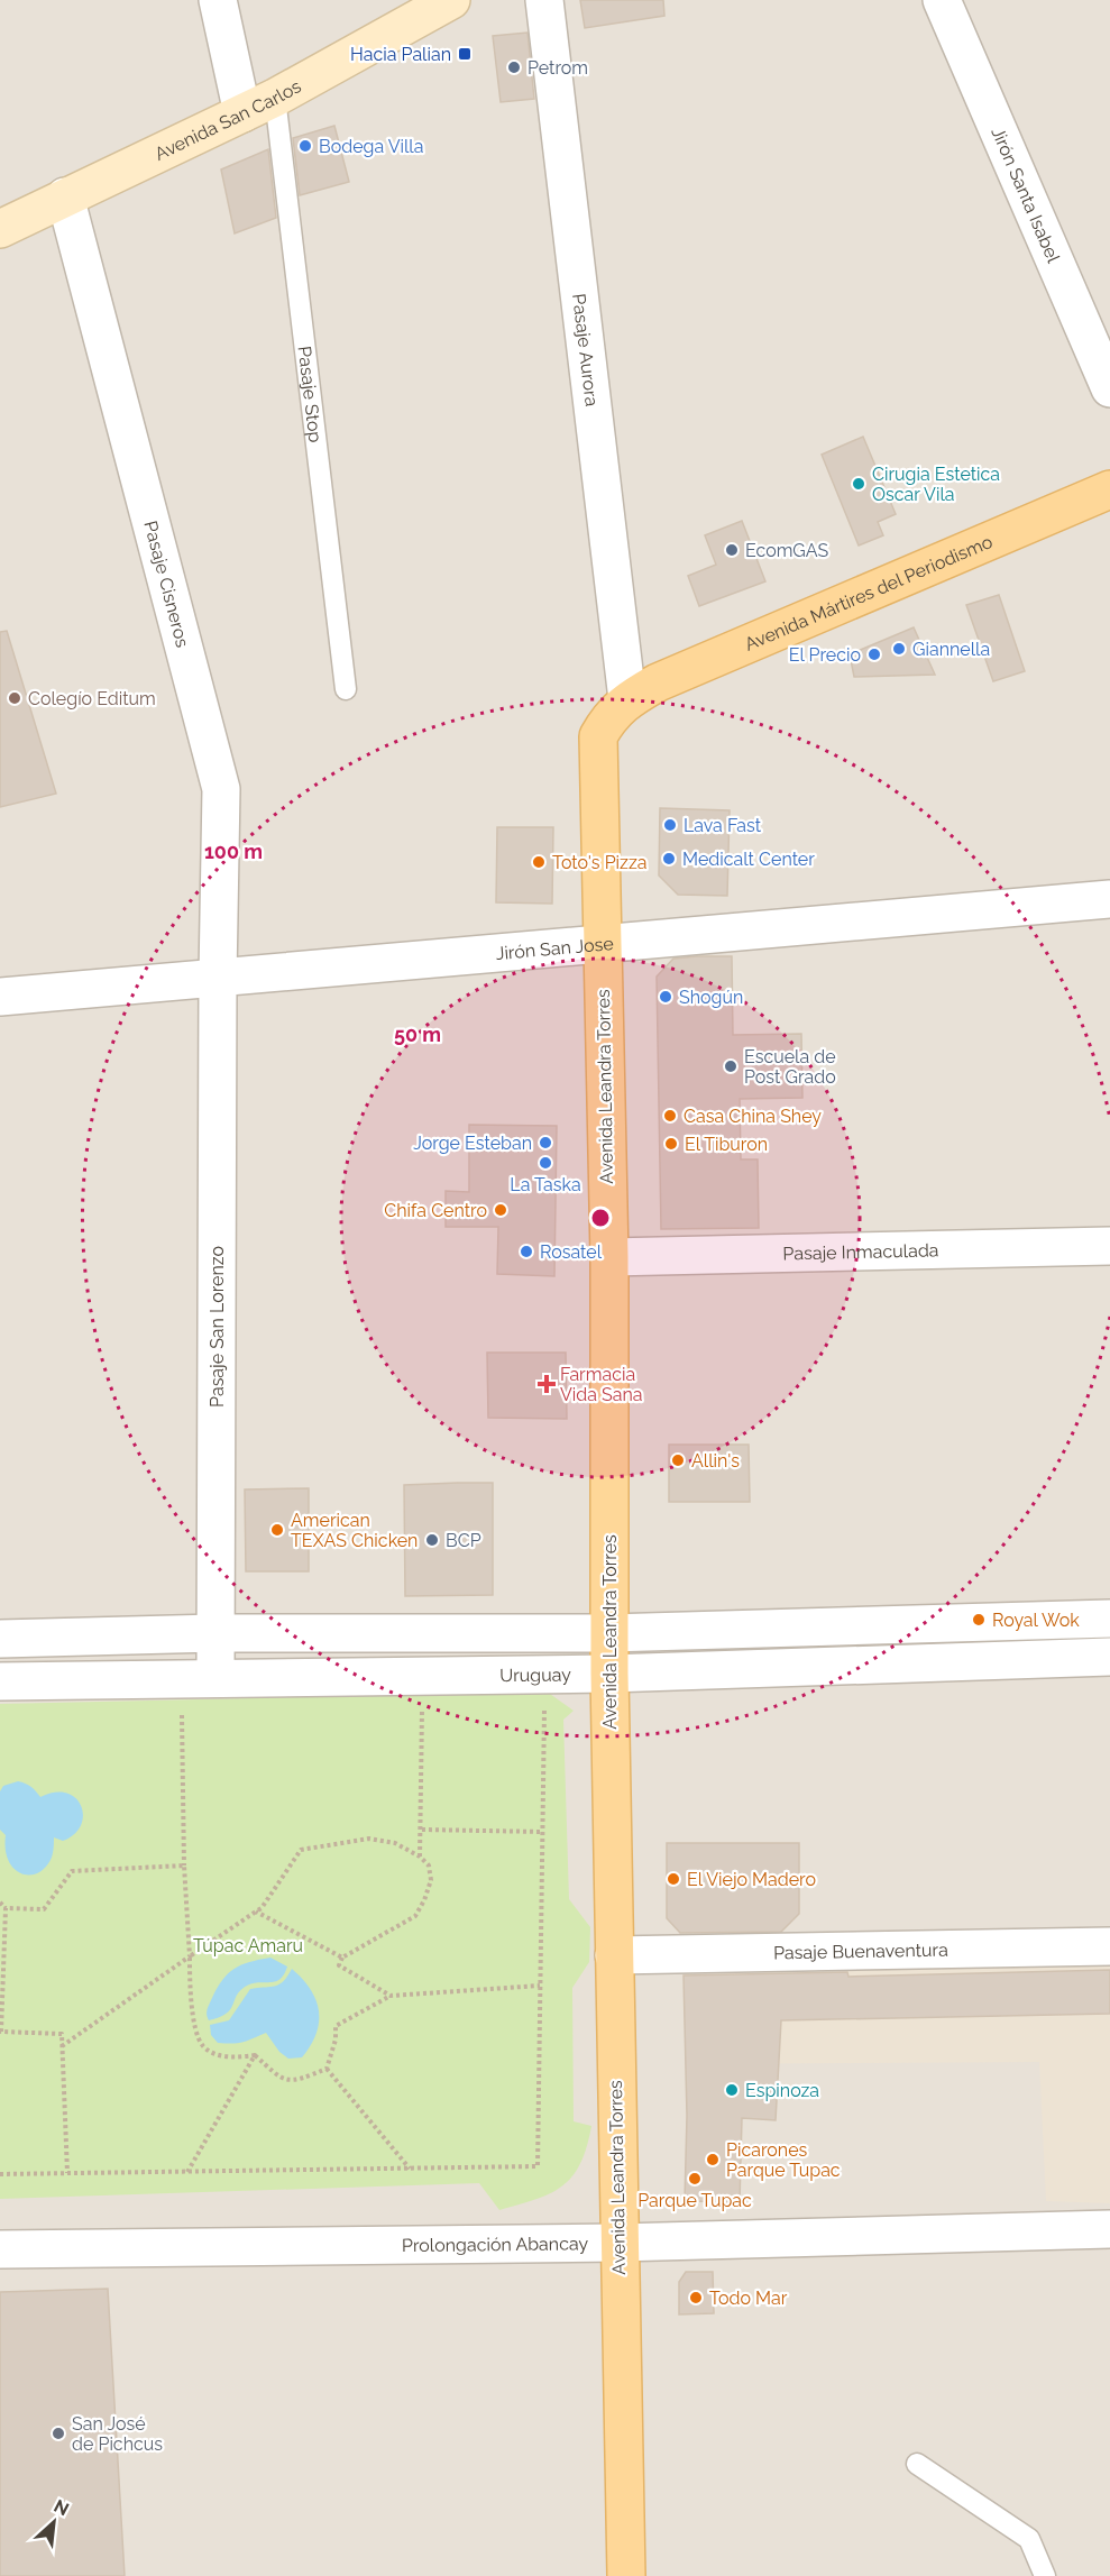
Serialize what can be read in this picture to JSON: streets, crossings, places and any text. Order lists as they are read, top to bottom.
{
  "streets": {
    "main road": ["Avenida San Carlos", "Avenida Mártires del Periodismo", "Avenida Leandra Torres"],
    "street": [
      "Jirón Santa Isabel",
      "Pasaje Aurora",
      "Pasaje Cisneros",
      "Jirón San Jose",
      "Pasaje Inmaculada",
      "Pasaje San Lorenzo",
      "Uruguay",
      "Pasaje Buenaventura",
      "Prolongación Abancay"
    ],
    "lane": ["Pasaje Stop"]
  },
  "crossings": [
    ["Avenida San Carlos", "Pasaje Stop"],
    ["Avenida San Carlos", "Pasaje Cisneros"],
    ["Pasaje Aurora", "Avenida Mártires del Periodismo"],
    ["Pasaje Aurora", "Avenida Leandra Torres"],
    ["Pasaje Cisneros", "Jirón San Jose"],
    ["Pasaje Cisneros", "Pasaje San Lorenzo"],
    ["Avenida Mártires del Periodismo", "Avenida Leandra Torres"],
    ["Jirón San Jose", "Avenida Leandra Torres"],
    ["Jirón San Jose", "Pasaje San Lorenzo"],
    ["Avenida Leandra Torres", "Pasaje Inmaculada"],
    ["Avenida Leandra Torres", "Uruguay"],
    ["Avenida Leandra Torres", "Pasaje Buenaventura"],
    ["Avenida Leandra Torres", "Prolongación Abancay"],
    ["Pasaje San Lorenzo", "Uruguay"]
  ],
  "parks": ["Túpac Amaru"],
  "places": {
    "transit": ["Hacia Palian"],
    "other": [
      "Petrom",
      "Bodega Villa",
      "Cirugia Estetica Oscar Vila",
      "EcomGAS",
      "Giannella",
      "El Precio",
      "Colegío Editum",
      "Lava Fast",
      "Medicalt Center",
      "Toto's Pizza",
      "Shogún",
      "Escuela de Post Grado",
      "Casa China Shey",
      "Jorge Esteban",
      "El Tiburon",
      "La Taska",
      "Chifa Centro",
      "Rosatel",
      "Allin's",
      "American TEXAS Chicken",
      "BCP",
      "Royal Wok",
      "El Viejo Madero",
      "Espinoza",
      "Picarones Parque Tupac",
      "Parque Tupac",
      "Todo Mar",
      "San José de Pichcus"
    ],
    "health": ["Farmacia Vida Sana"]
  },
  "north": "top right",
  "rings": ["100 m", "50 m"]
}
